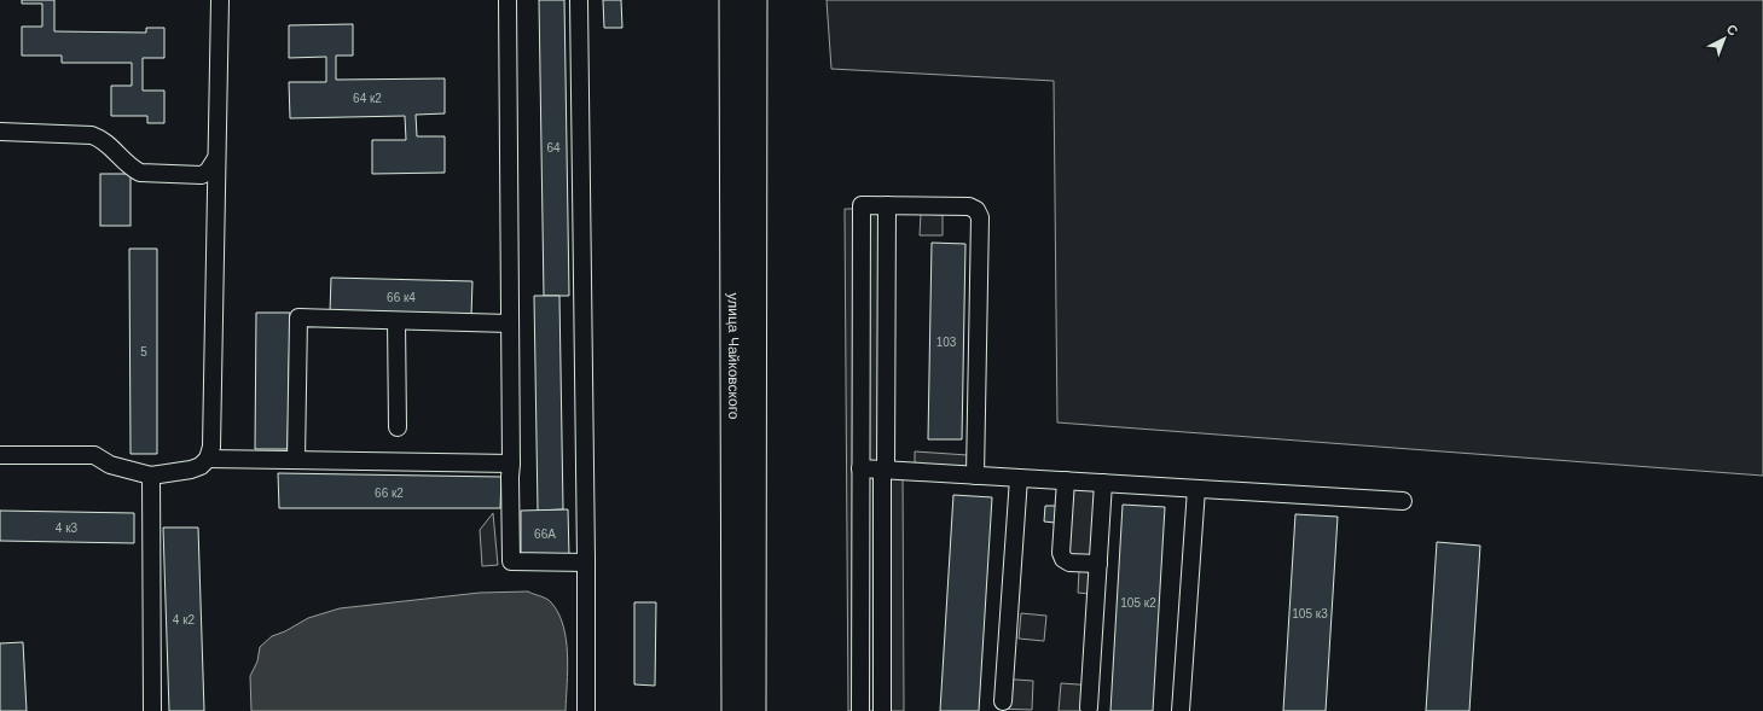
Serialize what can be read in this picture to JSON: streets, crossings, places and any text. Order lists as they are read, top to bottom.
{
  "streets": {
    "highway": ["улица Чайковского"]
  },
  "house_numbers": [
    "64 к2",
    "64",
    "66 к4",
    "103",
    "5",
    "66 к2",
    "4 к3",
    "66А",
    "105 к2",
    "105 к3",
    "4 к2"
  ],
  "north": "top right"
}
